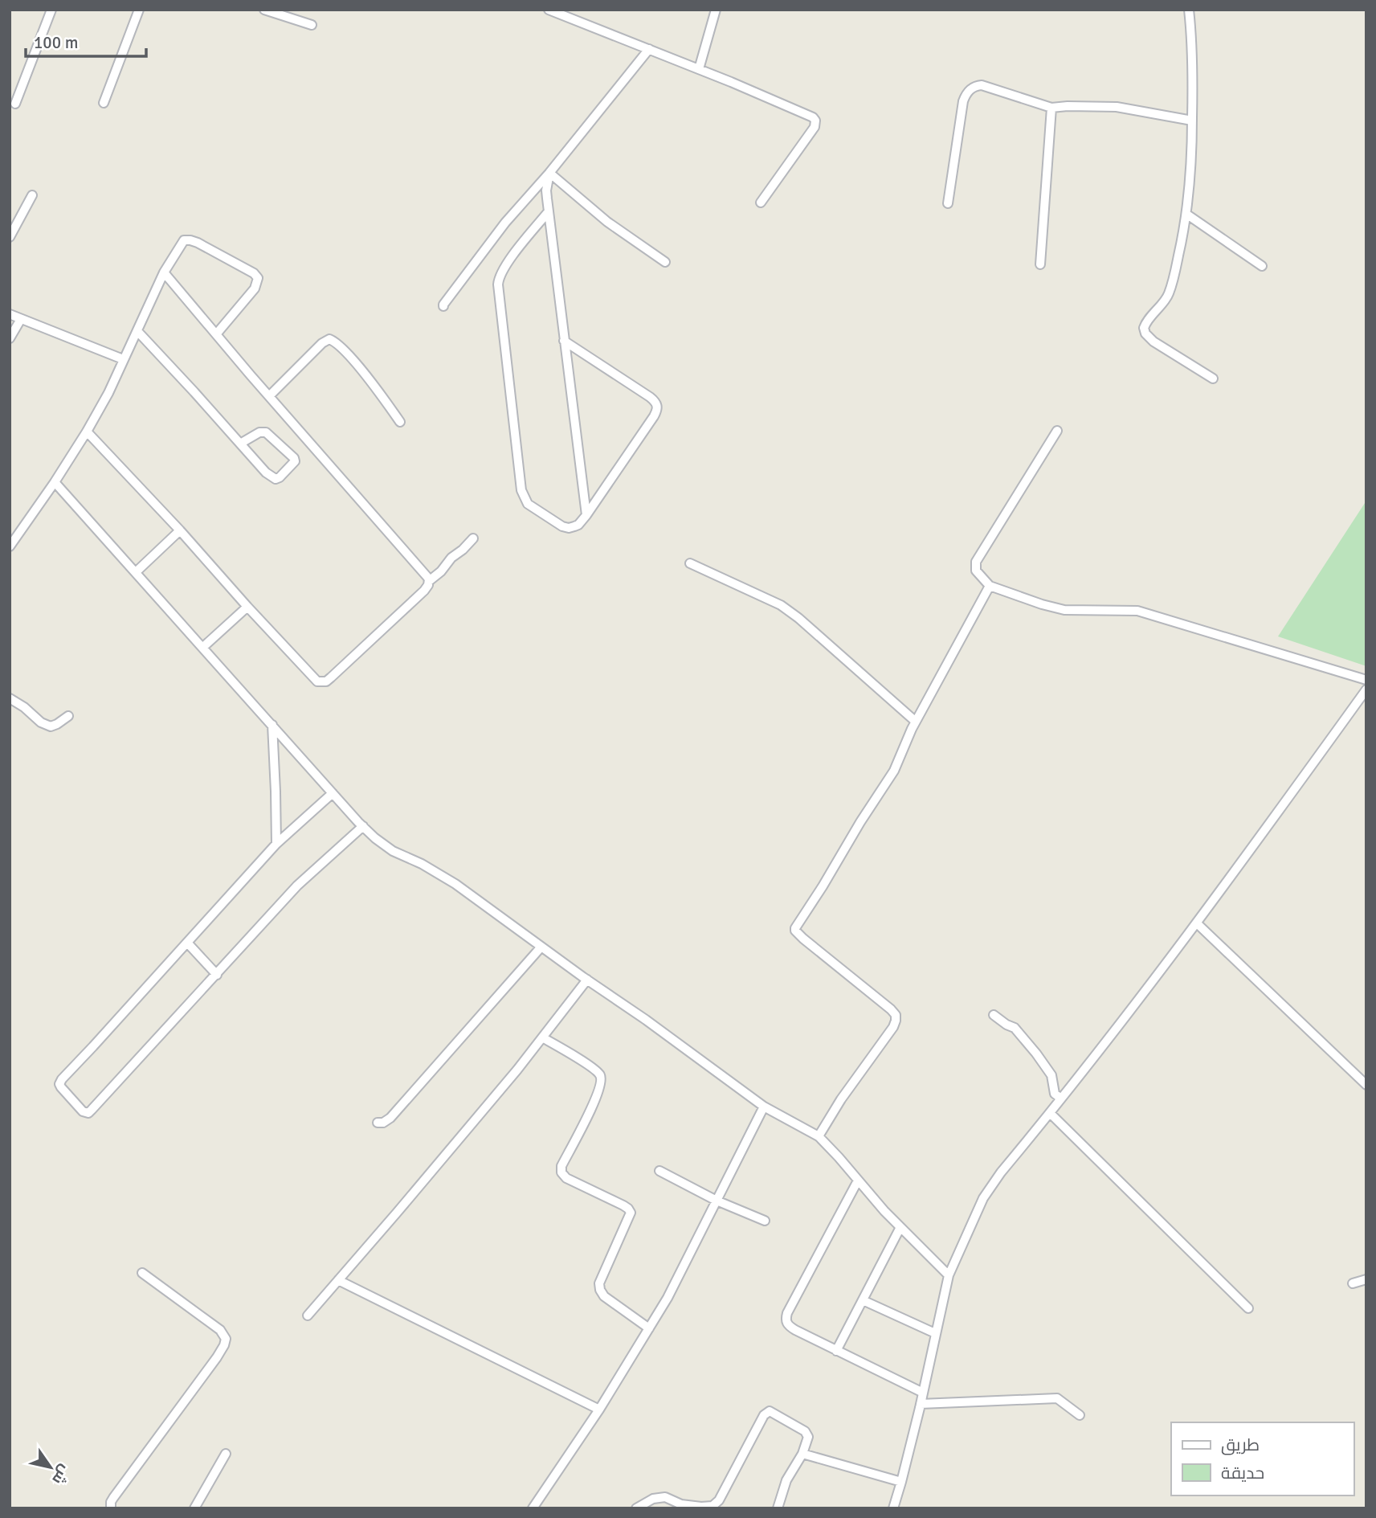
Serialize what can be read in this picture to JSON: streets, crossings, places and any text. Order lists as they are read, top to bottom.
{
  "legend": ["طريق", "حديقة"],
  "scale_bar": "100 m",
  "north": "bottom right"
}
